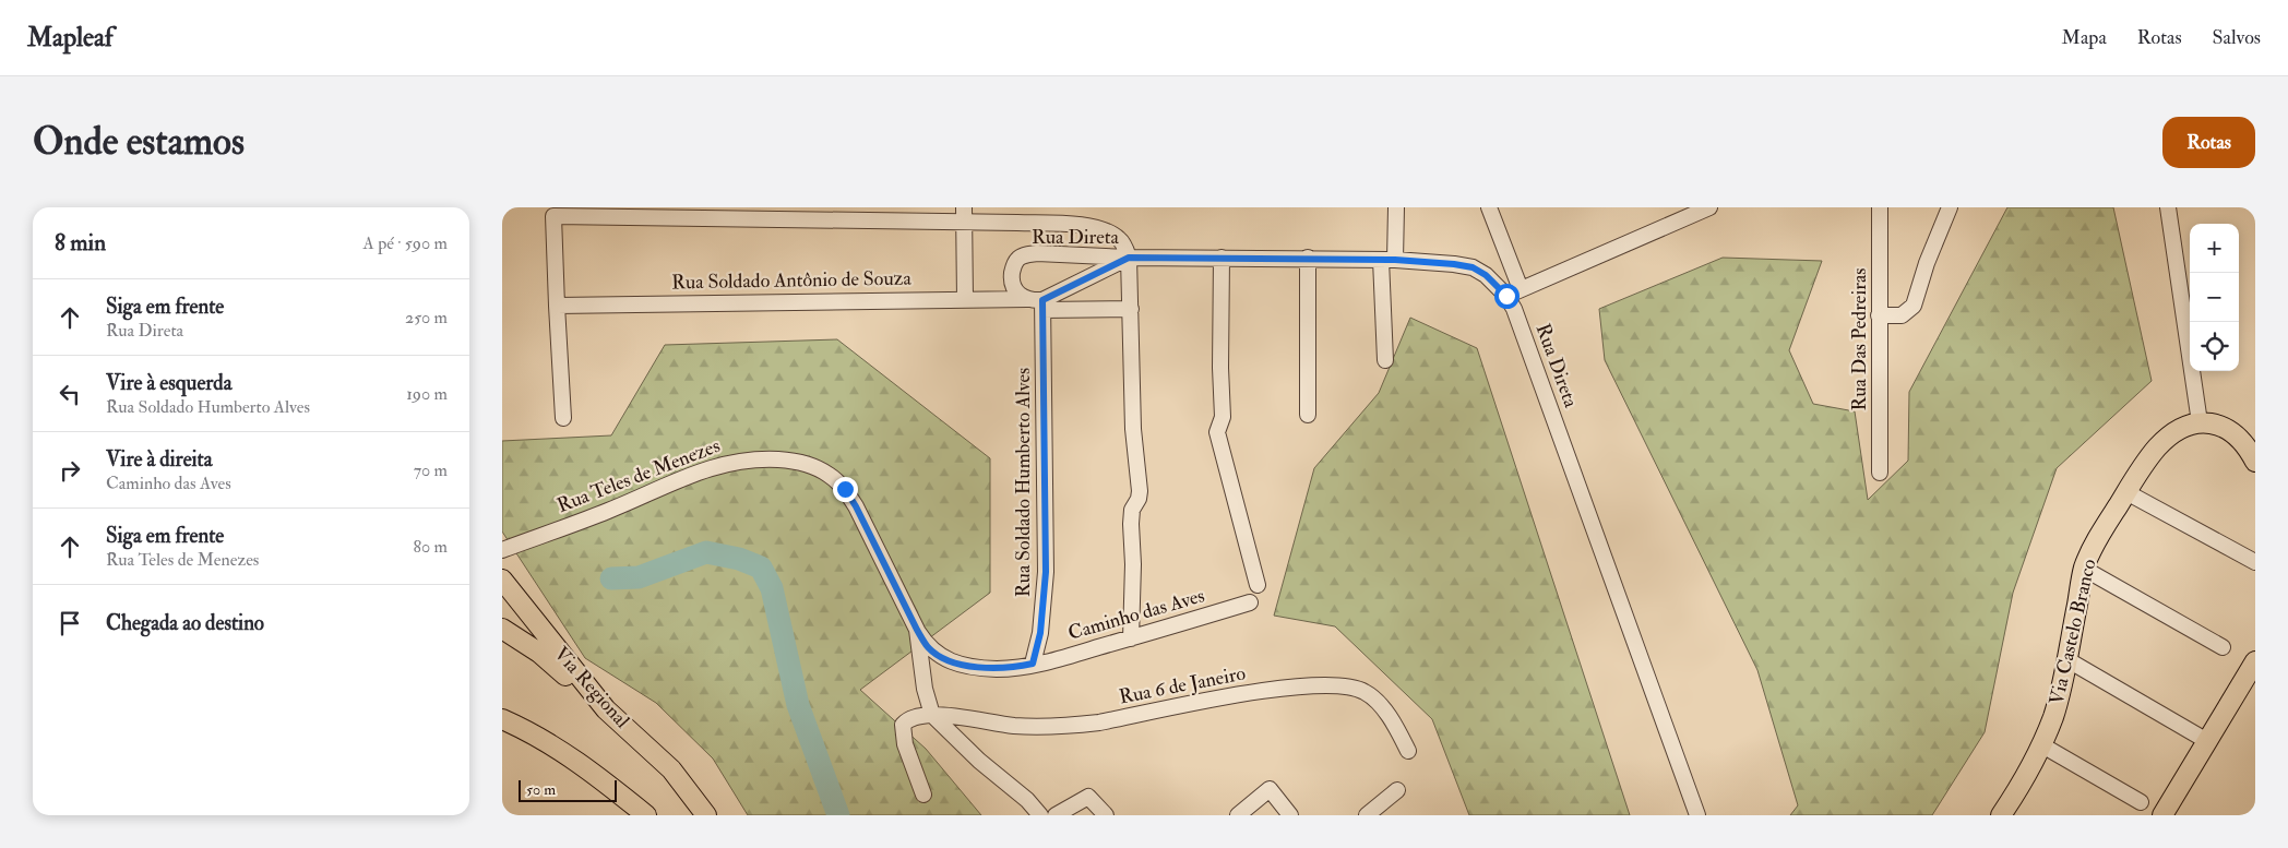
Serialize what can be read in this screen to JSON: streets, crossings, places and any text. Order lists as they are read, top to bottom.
{
  "streets": {
    "main road": ["Via Castelo Branco", "Via Regional"],
    "street": [
      "Rua Direta",
      "Rua Soldado Antônio de Souza",
      "Rua Das Pedreiras",
      "Rua Teles de Menezes",
      "Rua Soldado Humberto Alves",
      "Caminho das Aves",
      "Rua 6 de Janeiro"
    ]
  },
  "crossings": [
    ["Rua Direta", "Rua Soldado Antônio de Souza"],
    ["Rua Direta", "Rua Soldado Humberto Alves"],
    ["Rua Teles de Menezes", "Caminho das Aves"],
    ["Rua Teles de Menezes", "Rua 6 de Janeiro"],
    ["Rua Soldado Humberto Alves", "Caminho das Aves"]
  ],
  "scale_bar": "50 m",
  "page": {
    "header": "Mapleaf",
    "nav": ["Mapa", "Rotas", "Salvos"],
    "buttons": "Rotas",
    "title": "Onde estamos",
    "heading": ["8 min", "A pé · 590 m"],
    "map_buttons": ["+", "−"],
    "list": [
      ["Siga em frente", "Rua Direta", "250 m"],
      ["Vire à esquerda", "Rua Soldado Humberto Alves", "190 m"],
      ["Vire à direita", "Caminho das Aves", "70 m"],
      ["Siga em frente", "Rua Teles de Menezes", "80 m"],
      "Chegada ao destino"
    ],
    "scale": "50 m"
  }
}
